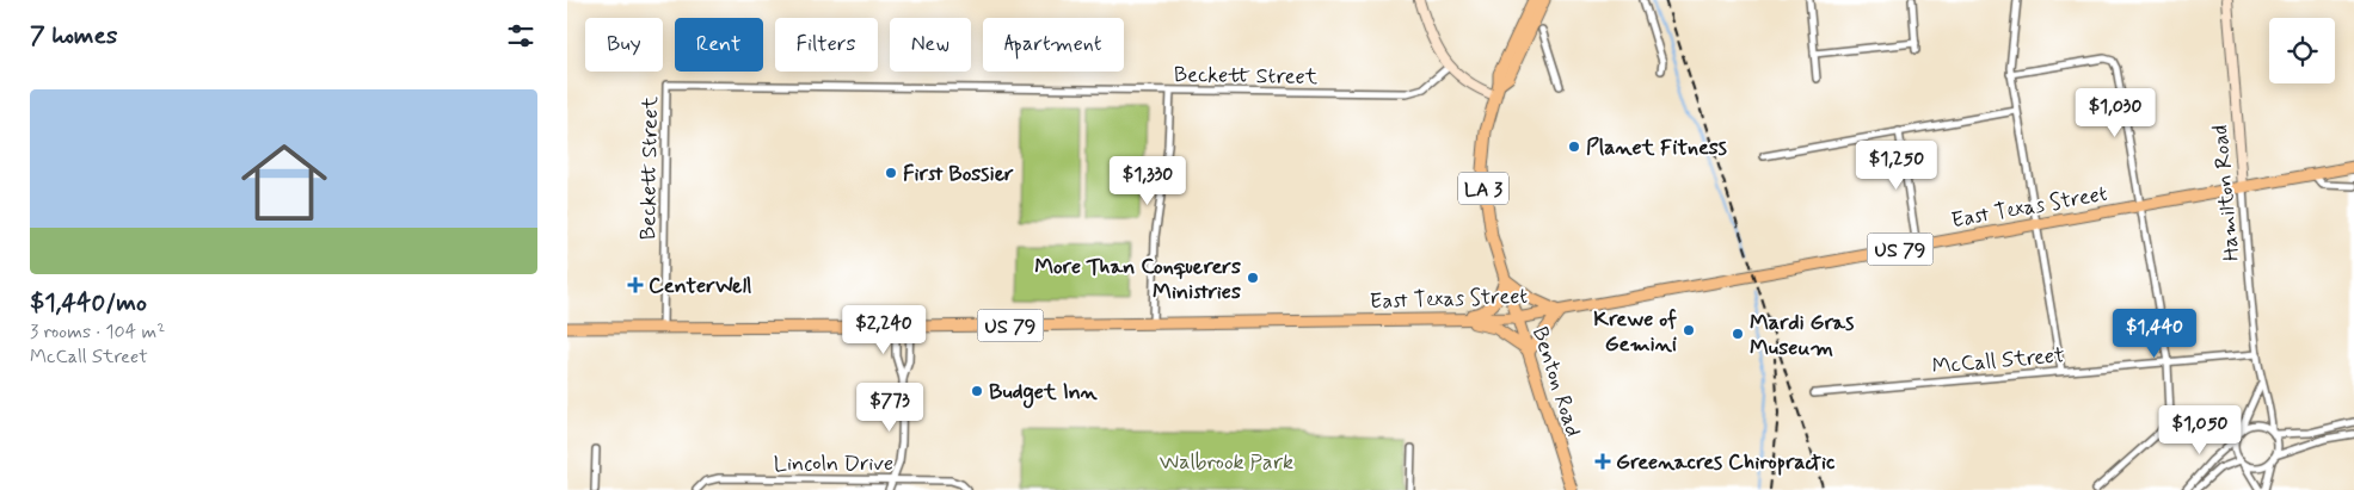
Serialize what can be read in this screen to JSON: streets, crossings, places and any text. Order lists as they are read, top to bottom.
{
  "streets": {
    "main road": [
      "LA 3",
      "East Texas Street",
      "US 79",
      "Benton Road"
    ],
    "street": [
      "Beckett Street",
      "Hamilton Road",
      "McCall Street",
      "Lincoln Drive"
    ]
  },
  "crossings": [
    ["Beckett Street", "East Texas Street"],
    ["LA 3", "Benton Road"],
    ["Hamilton Road", "East Texas Street"],
    ["Hamilton Road", "McCall Street"],
    ["East Texas Street", "Benton Road"]
  ],
  "parks": ["Walbrook Park"],
  "places": {
    "other": [
      "Planet Fitness",
      "First Bossier",
      "More Than Conquerers Ministries",
      "Krewe of Gemini",
      "Mardi Gras Museum",
      "Budget Inn"
    ],
    "health": ["CenterWell", "Greenacres Chiropractic"]
  },
  "page": {
    "heading": "7 homes",
    "chip": [
      "Buy",
      "Rent",
      "Filters",
      "New",
      "Apartment"
    ],
    "list": [
      {
        "name": "$1,440/mo",
        "note": "3 rooms · 104 m² · McCall Street"
      }
    ],
    "price": [
      "$1,030",
      "$1,250",
      "$1,330",
      "$2,240",
      "$1,440",
      "$773",
      "$1,050"
    ]
  }
}
